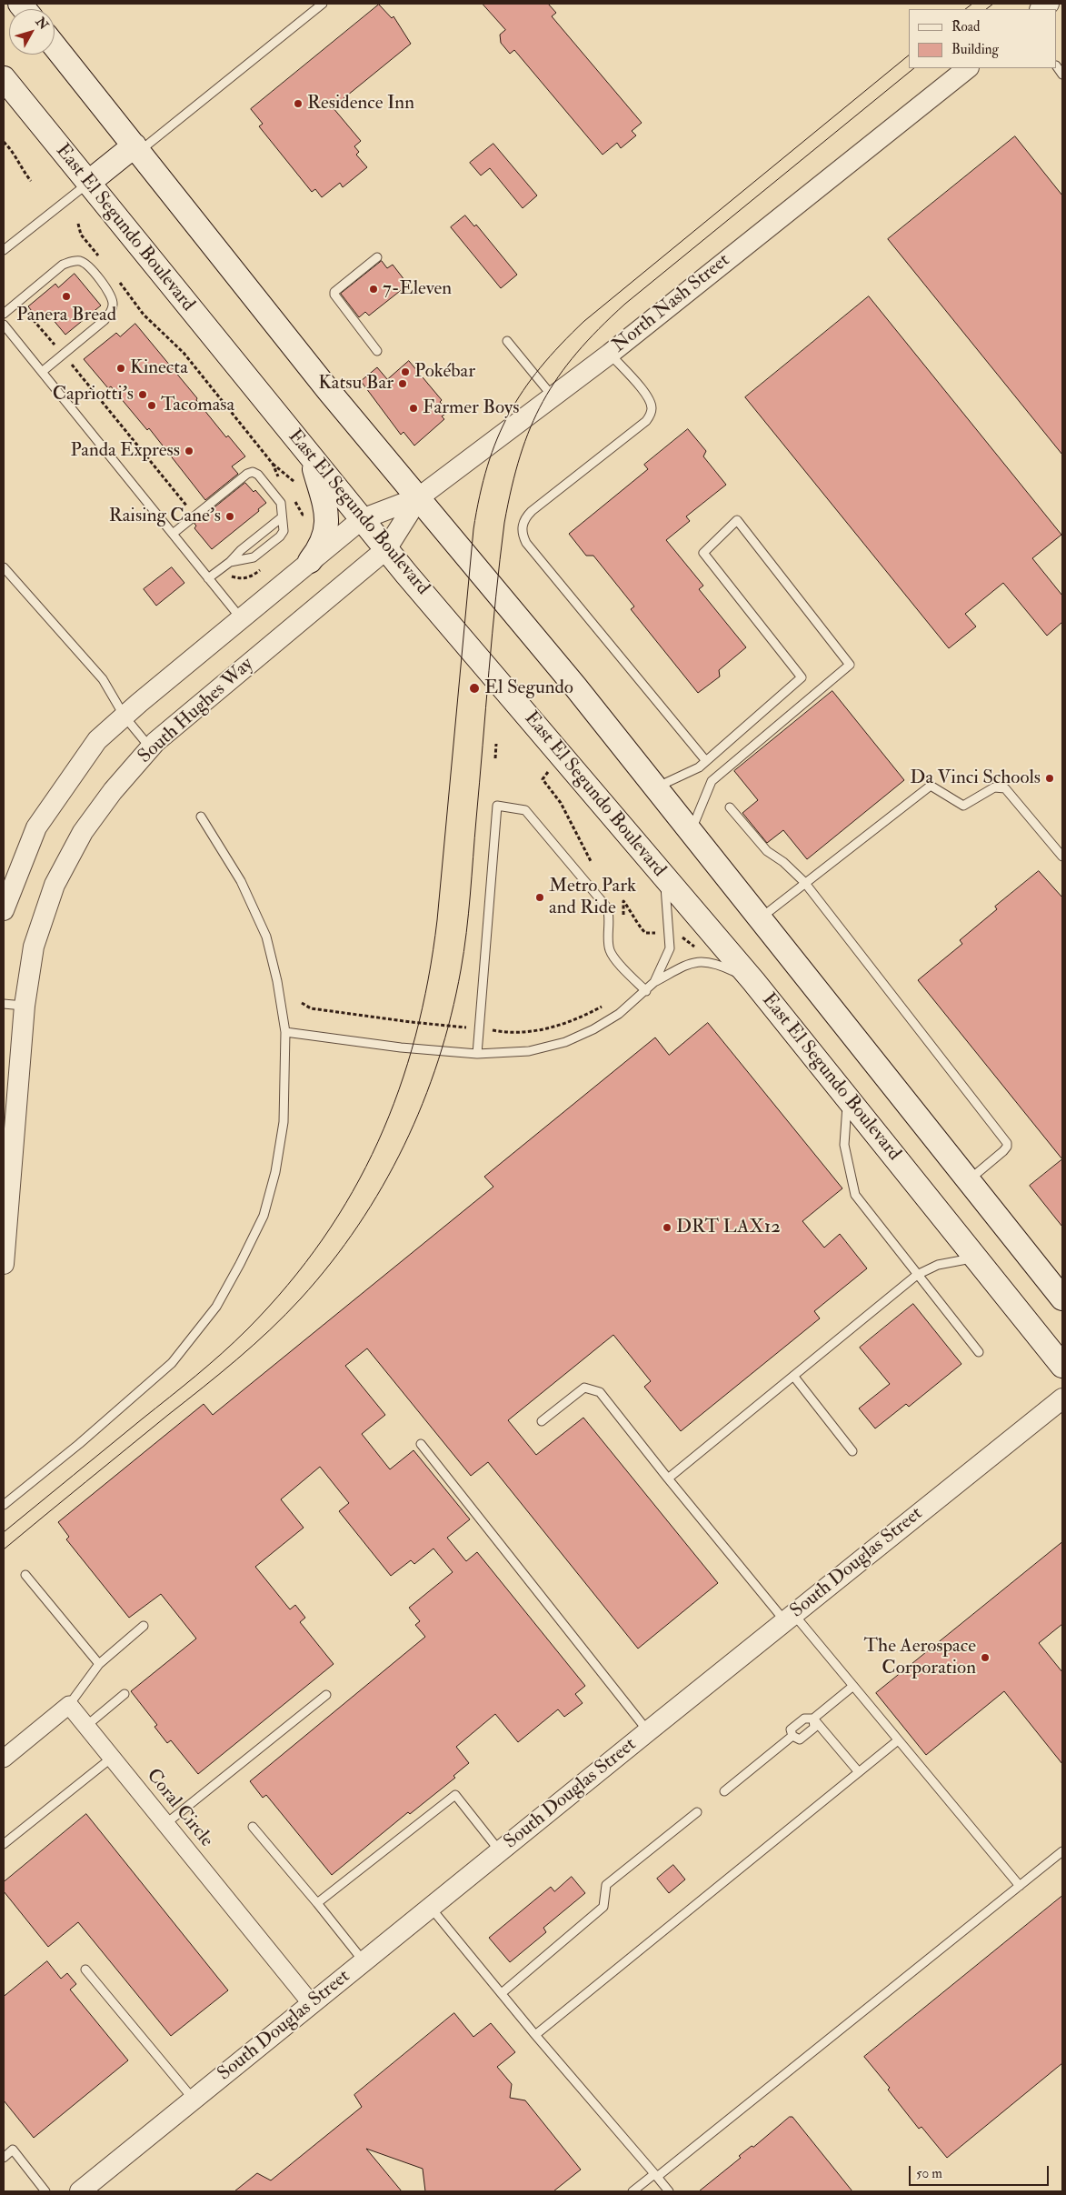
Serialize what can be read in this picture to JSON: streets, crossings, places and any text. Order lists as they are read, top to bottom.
{
  "streets": {
    "main road": ["East El Segundo Boulevard"],
    "street": [
      "North Nash Street",
      "South Hughes Way",
      "South Douglas Street",
      "Coral Circle"
    ]
  },
  "crossings": [
    ["East El Segundo Boulevard", "North Nash Street"],
    ["East El Segundo Boulevard", "South Hughes Way"],
    ["North Nash Street", "South Hughes Way"],
    ["South Douglas Street", "Coral Circle"]
  ],
  "places": [
    "Residence Inn",
    "7-Eleven",
    "Panera Bread",
    "Kinecta",
    "Pokébar",
    "Katsu Bar",
    "Capriotti's",
    "Tacomasa",
    "Farmer Boys",
    "Panda Express",
    "Raising Cane's",
    "El Segundo",
    "Da Vinci Schools",
    "Metro Park and Ride",
    "DRT LAX12",
    "The Aerospace Corporation"
  ],
  "legend": ["Road", "Building"],
  "scale_bar": "50 m",
  "north": "top right"
}
